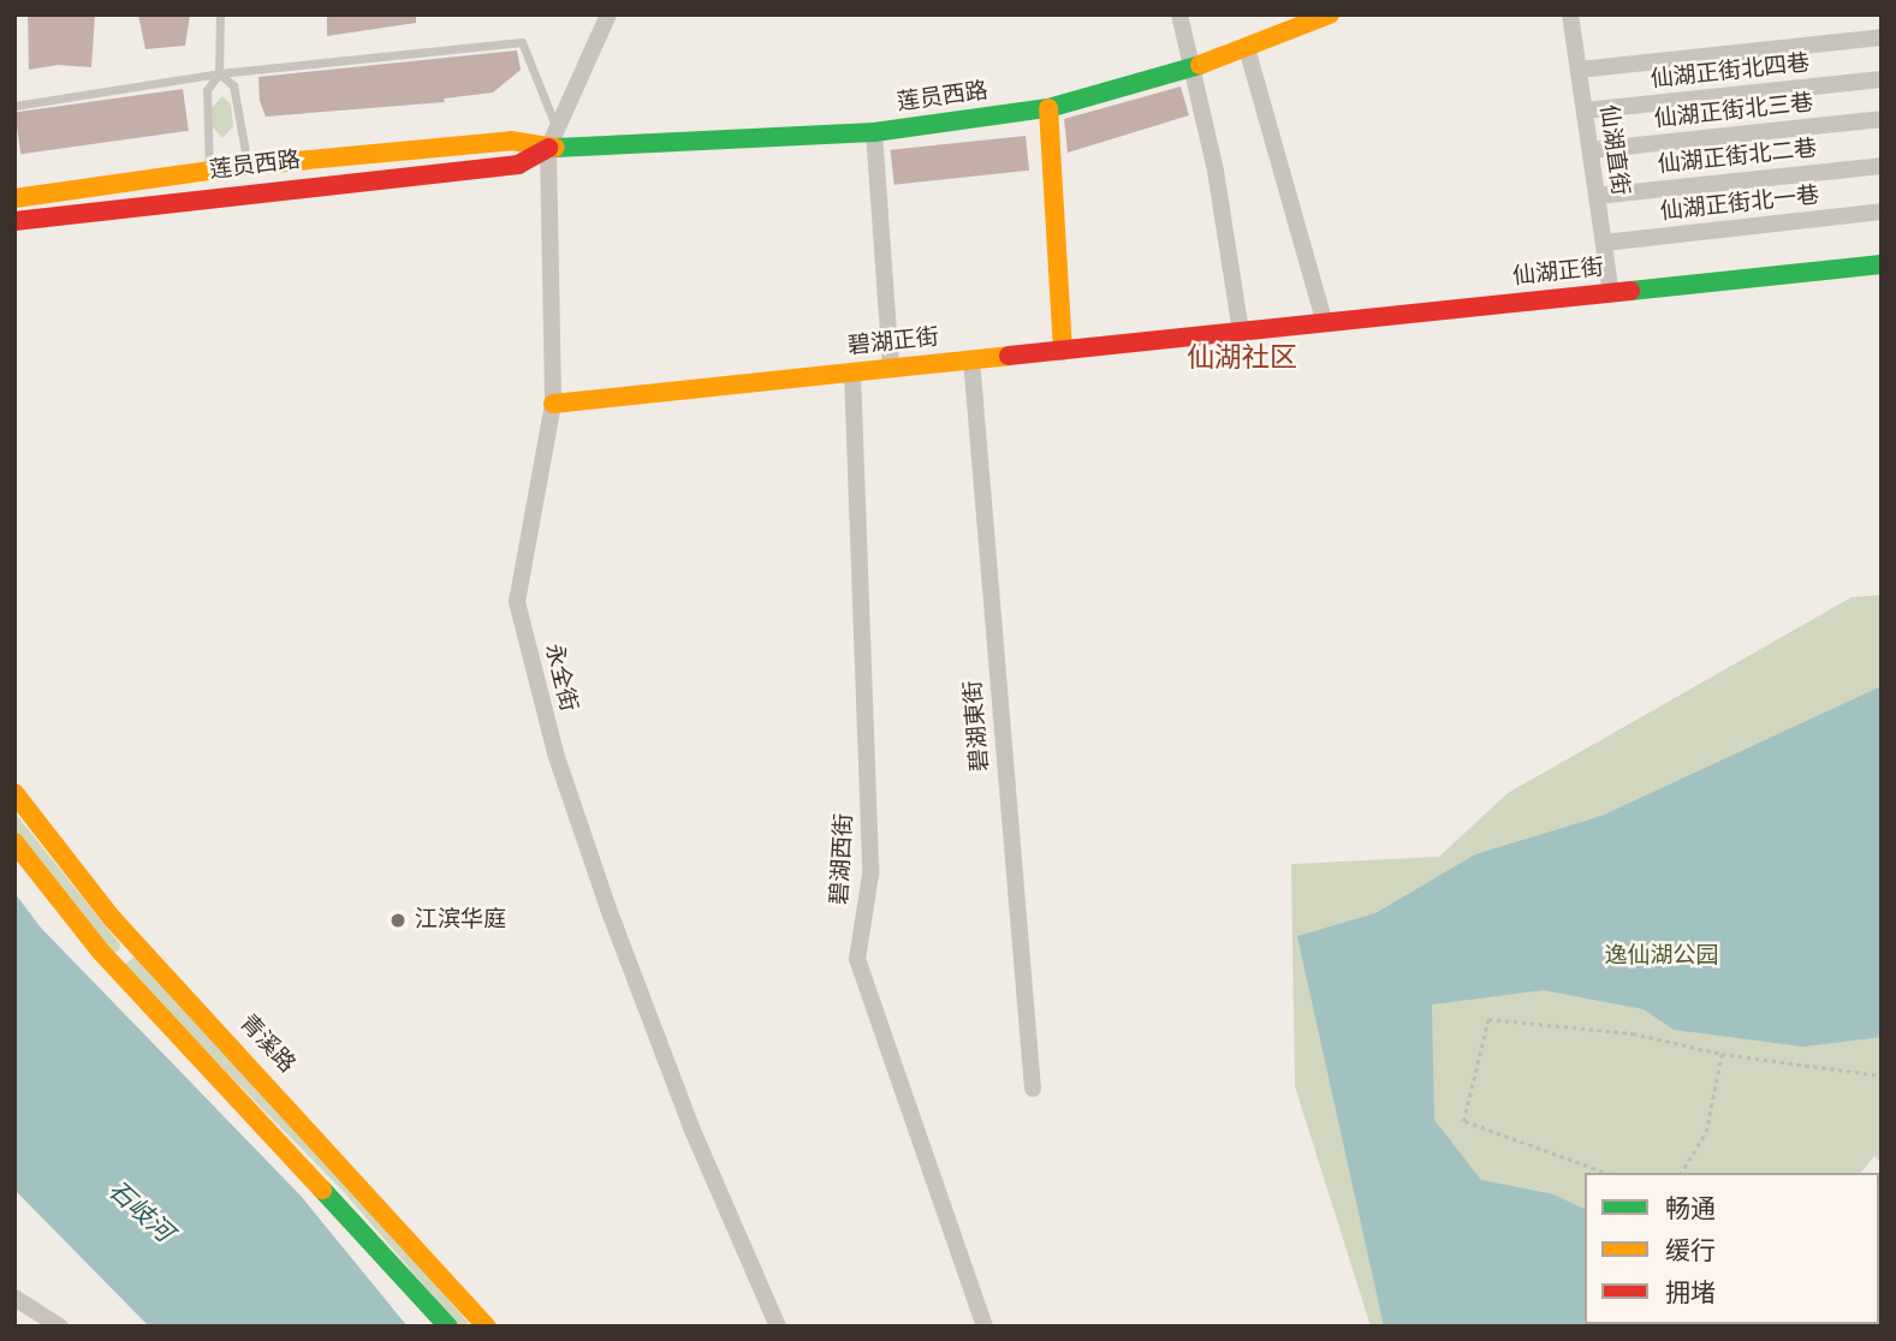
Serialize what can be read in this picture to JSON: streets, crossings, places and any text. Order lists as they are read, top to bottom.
{
  "streets": {
    "main road": [
      "莲员西路",
      "仙湖正街",
      "碧湖正街",
      "青溪路"
    ],
    "street": [
      "仙湖正街北四巷",
      "仙湖正街北三巷",
      "仙湖直街",
      "仙湖正街北二巷",
      "仙湖正街北一巷",
      "永全街",
      "碧湖東街",
      "碧湖西街"
    ]
  },
  "crossings": [
    ["仙湖正街北四巷", "仙湖直街"],
    ["莲员西路", "永全街"],
    ["仙湖正街北三巷", "仙湖直街"],
    ["仙湖直街", "仙湖正街北二巷"],
    ["仙湖直街", "仙湖正街北一巷"],
    ["仙湖直街", "仙湖正街"],
    ["仙湖正街", "碧湖正街"],
    ["碧湖正街", "永全街"],
    ["碧湖正街", "碧湖東街"],
    ["碧湖正街", "碧湖西街"]
  ],
  "districts": ["仙湖社区"],
  "water": ["石岐河"],
  "parks": ["逸仙湖公园"],
  "places": ["江滨华庭"],
  "legend": ["畅通", "缓行", "拥堵"]
}
